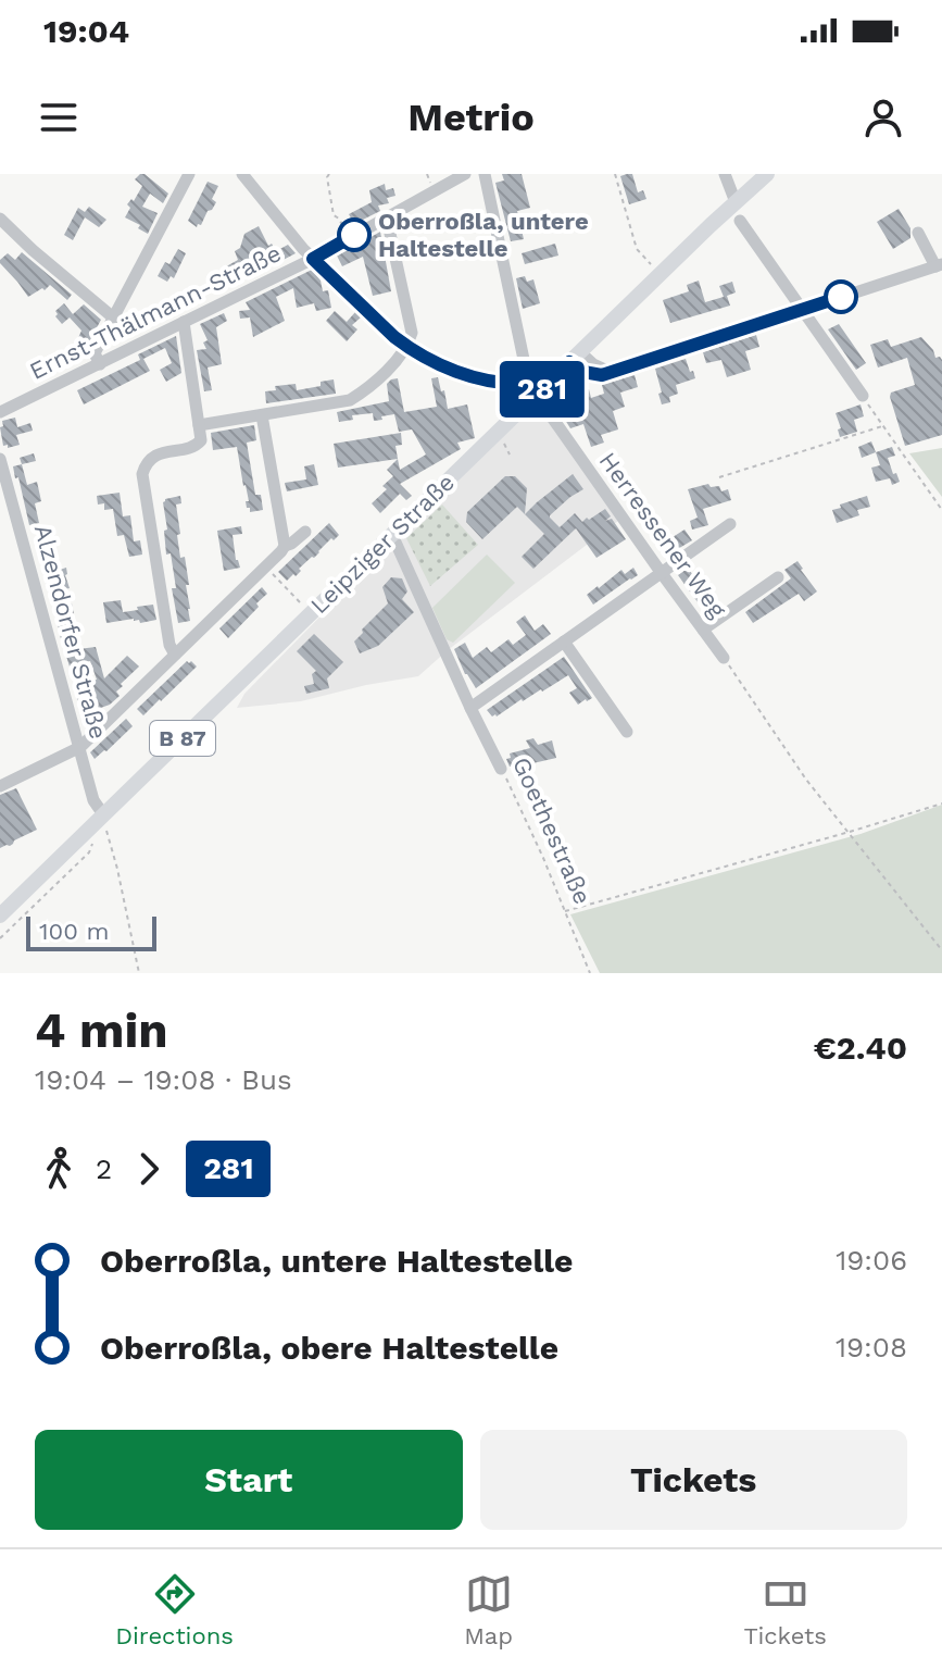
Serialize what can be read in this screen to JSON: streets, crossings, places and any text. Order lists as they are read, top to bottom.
{
  "streets": {
    "main road": ["Leipziger Straße", "B 87"],
    "street": [
      "Ernst-Thälmann-Straße",
      "Herressener Weg",
      "Alzendorfer Straße",
      "Goethestraße"
    ]
  },
  "crossings": [
    ["Herressener Weg", "Leipziger Straße"],
    ["Leipziger Straße", "Alzendorfer Straße"],
    ["Leipziger Straße", "Goethestraße"]
  ],
  "places": ["Oberroßla, untere Haltestelle"],
  "lines": ["bus line 281"],
  "scale_bar": "100 m",
  "page": {
    "status": "19:04",
    "header": "Metrio",
    "on_map": "281",
    "scale": "100 m",
    "heading": ["4 min", "19:04 – 19:08 · Bus", "€2.40"],
    "legs": ["2", "281"],
    "list": [
      {
        "name": "Oberroßla, untere Haltestelle",
        "value": "19:06"
      },
      {
        "name": "Oberroßla, obere Haltestelle",
        "value": "19:08"
      }
    ],
    "buttons": ["Start", "Tickets"],
    "tabs": ["Directions", "Map", "Tickets"]
  }
}
